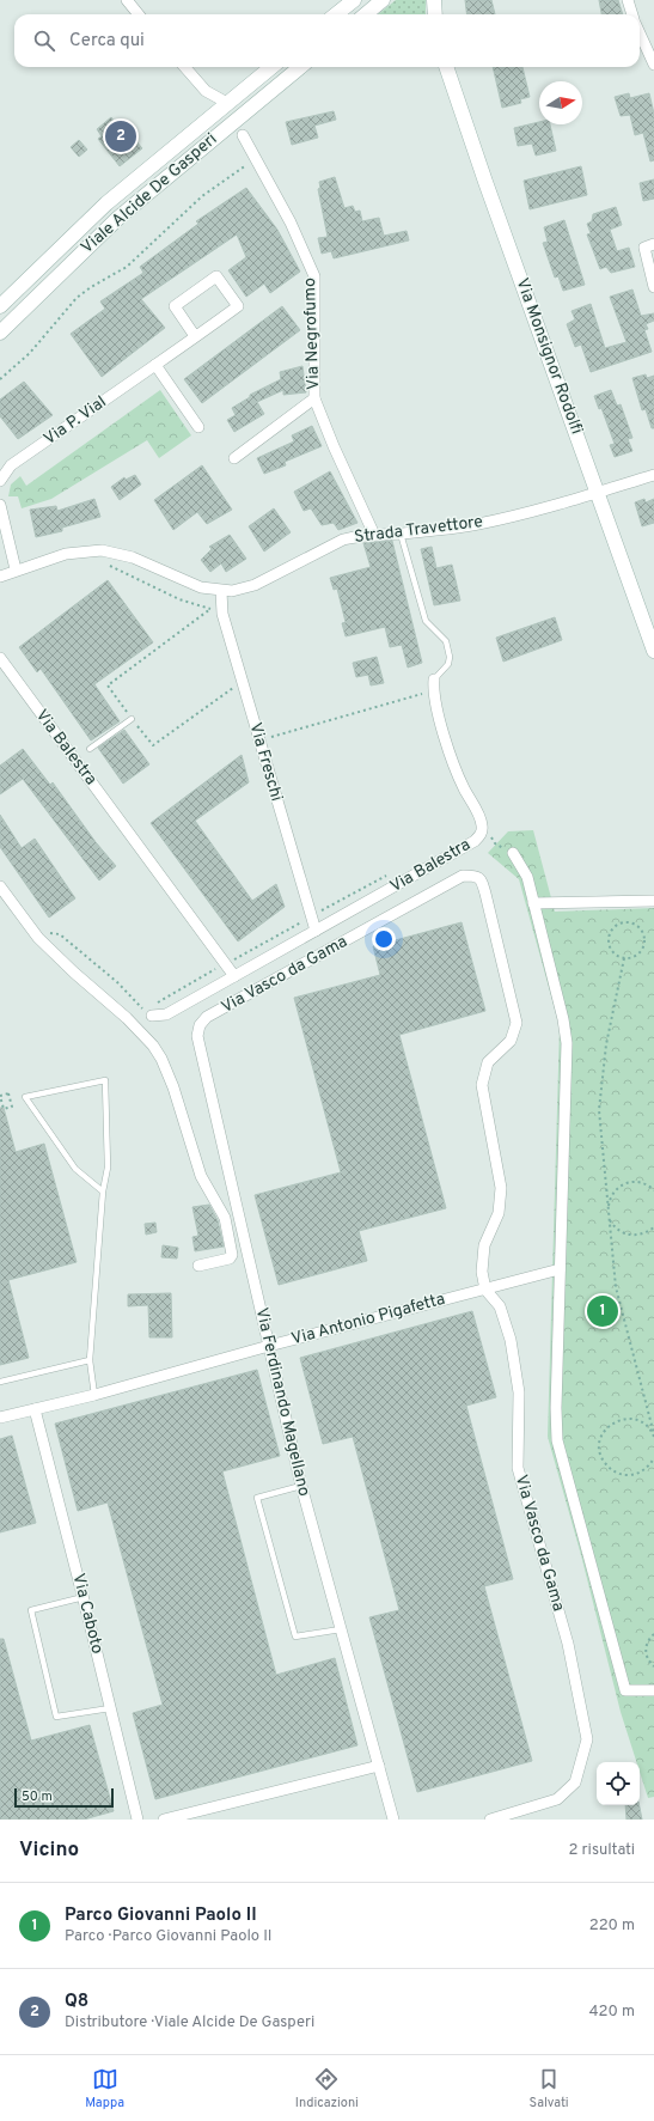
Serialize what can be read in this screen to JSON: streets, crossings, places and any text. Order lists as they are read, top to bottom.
{
  "streets": {
    "main road": ["Viale Alcide De Gasperi", "Via Monsignor Rodolfi"],
    "street": [
      "Via Negrofumo",
      "Via P. Vial",
      "Strada Travettore",
      "Via Balestra",
      "Via Freschi",
      "Via Vasco da Gama",
      "Via Antonio Pigafetta",
      "Via Ferdinando Magellano",
      "Via Caboto"
    ]
  },
  "crossings": [
    ["Via Negrofumo", "Strada Travettore"],
    ["Via Monsignor Rodolfi", "Strada Travettore"],
    ["Strada Travettore", "Via Freschi"],
    ["Via Balestra", "Via Freschi"],
    ["Via Vasco da Gama", "Via Antonio Pigafetta"],
    ["Via Vasco da Gama", "Via Ferdinando Magellano"],
    ["Via Antonio Pigafetta", "Via Ferdinando Magellano"],
    ["Via Antonio Pigafetta", "Via Caboto"]
  ],
  "scale_bar": "50 m",
  "north": "right",
  "page": {
    "search": "Cerca qui",
    "pins": ["2", "1"],
    "scale": "50 m",
    "heading": ["Vicino", "2 risultati"],
    "list": [
      {
        "mark": "1",
        "name": "Parco Giovanni Paolo II",
        "note": "Parco · Parco Giovanni Paolo II",
        "value": "220 m"
      },
      {
        "mark": "2",
        "name": "Q8",
        "note": "Distributore · Viale Alcide De Gasperi",
        "value": "420 m"
      }
    ],
    "nav": ["Mappa", "Indicazioni", "Salvati"]
  }
}
